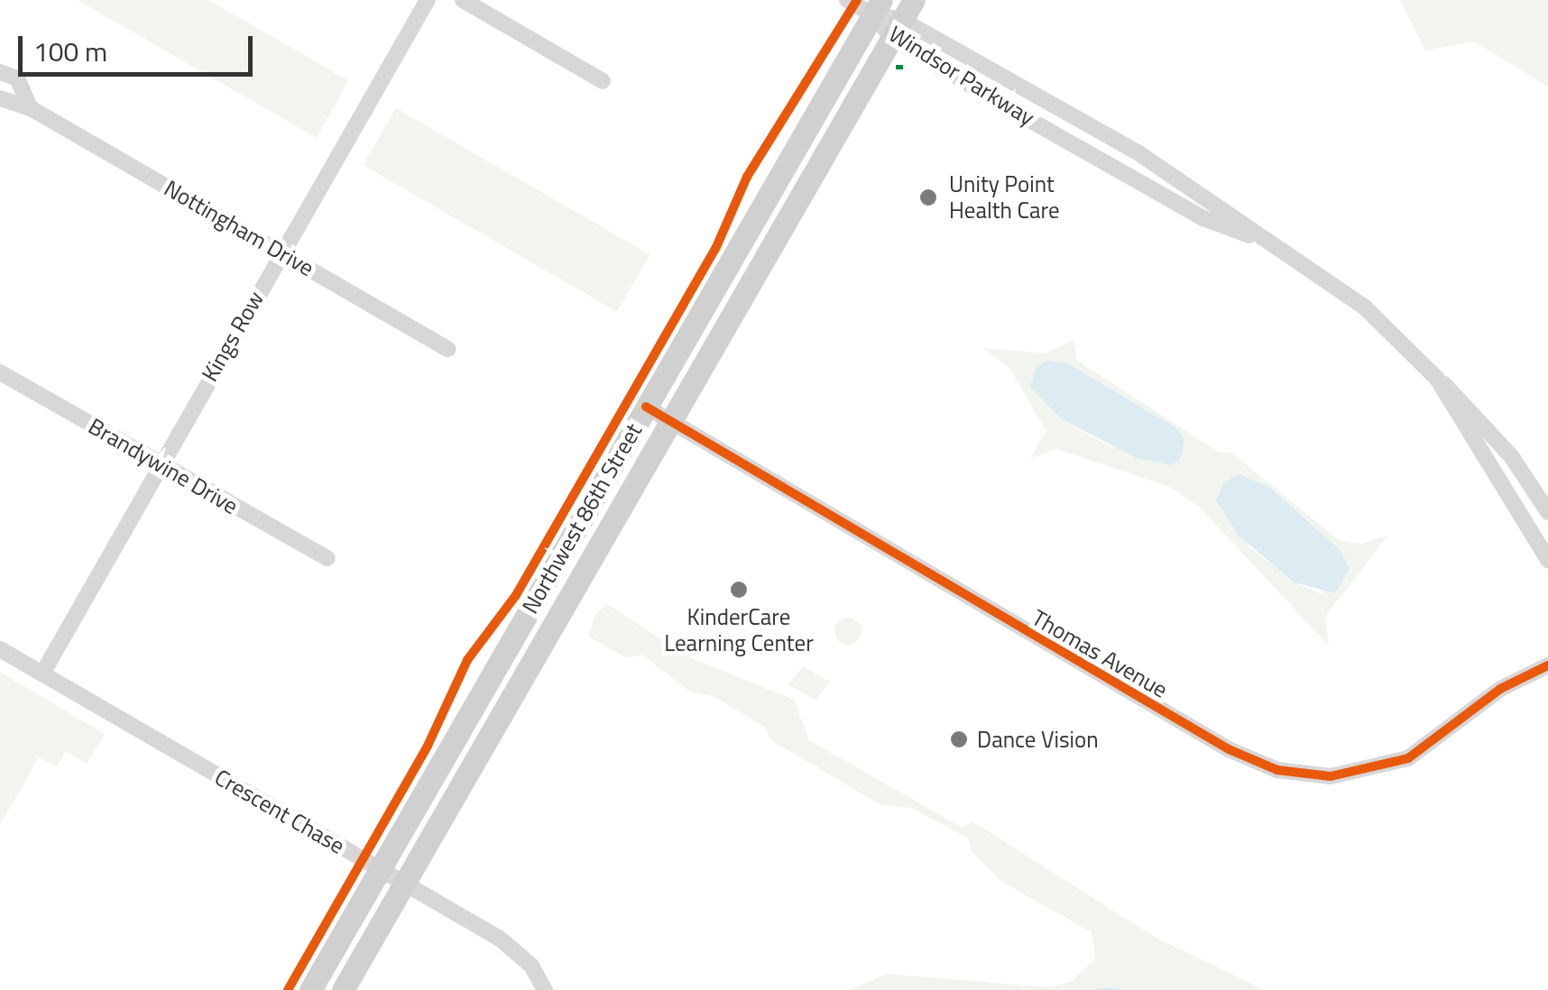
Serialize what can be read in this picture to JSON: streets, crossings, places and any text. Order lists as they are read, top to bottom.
{
  "streets": {
    "main road": ["Northwest 86th Street"],
    "street": [
      "Windsor Parkway",
      "Nottingham Drive",
      "Kings Row",
      "Brandywine Drive",
      "Thomas Avenue",
      "Crescent Chase"
    ]
  },
  "crossings": [
    ["Windsor Parkway", "Northwest 86th Street"],
    ["Nottingham Drive", "Kings Row"],
    ["Kings Row", "Brandywine Drive"],
    ["Kings Row", "Crescent Chase"],
    ["Northwest 86th Street", "Thomas Avenue"],
    ["Northwest 86th Street", "Crescent Chase"]
  ],
  "places": ["Unity Point Health Care", "KinderCare Learning Center", "Dance Vision"],
  "scale_bar": "100 m"
}
